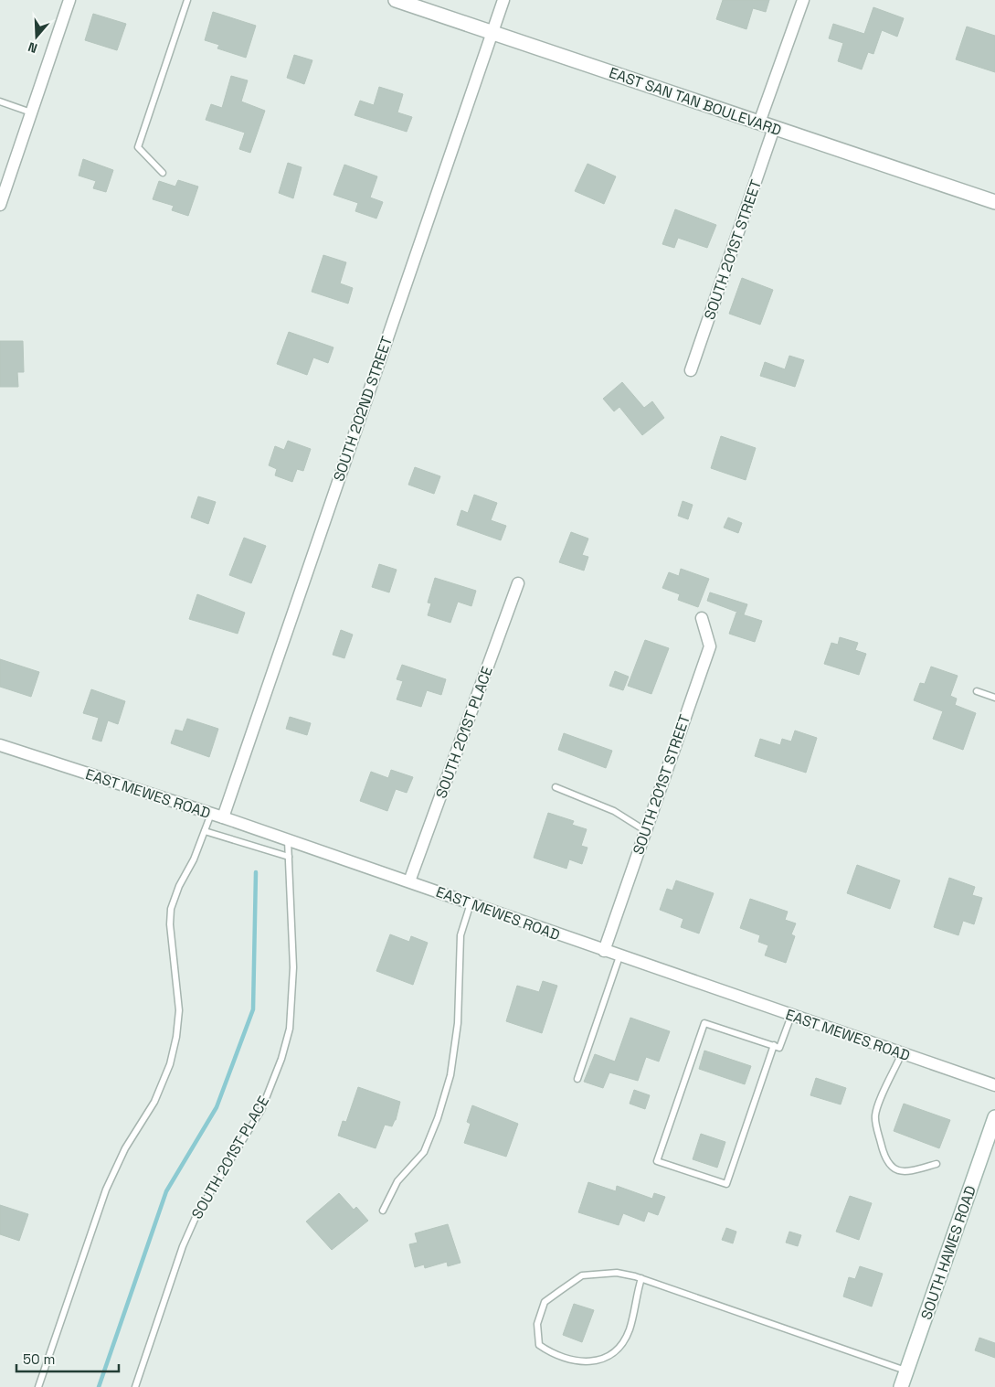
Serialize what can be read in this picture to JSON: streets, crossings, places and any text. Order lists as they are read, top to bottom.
{
  "streets": {
    "street": [
      "EAST SAN TAN BOULEVARD",
      "SOUTH 201ST STREET",
      "SOUTH 202ND STREET",
      "SOUTH 201ST PLACE",
      "EAST MEWES ROAD",
      "SOUTH HAWES ROAD"
    ]
  },
  "crossings": [
    ["EAST SAN TAN BOULEVARD", "SOUTH 201ST STREET"],
    ["EAST SAN TAN BOULEVARD", "SOUTH 202ND STREET"],
    ["SOUTH 201ST STREET", "EAST MEWES ROAD"],
    ["SOUTH 202ND STREET", "EAST MEWES ROAD"],
    ["SOUTH 201ST PLACE", "EAST MEWES ROAD"]
  ],
  "scale_bar": "50 m",
  "north": "bottom"
}
